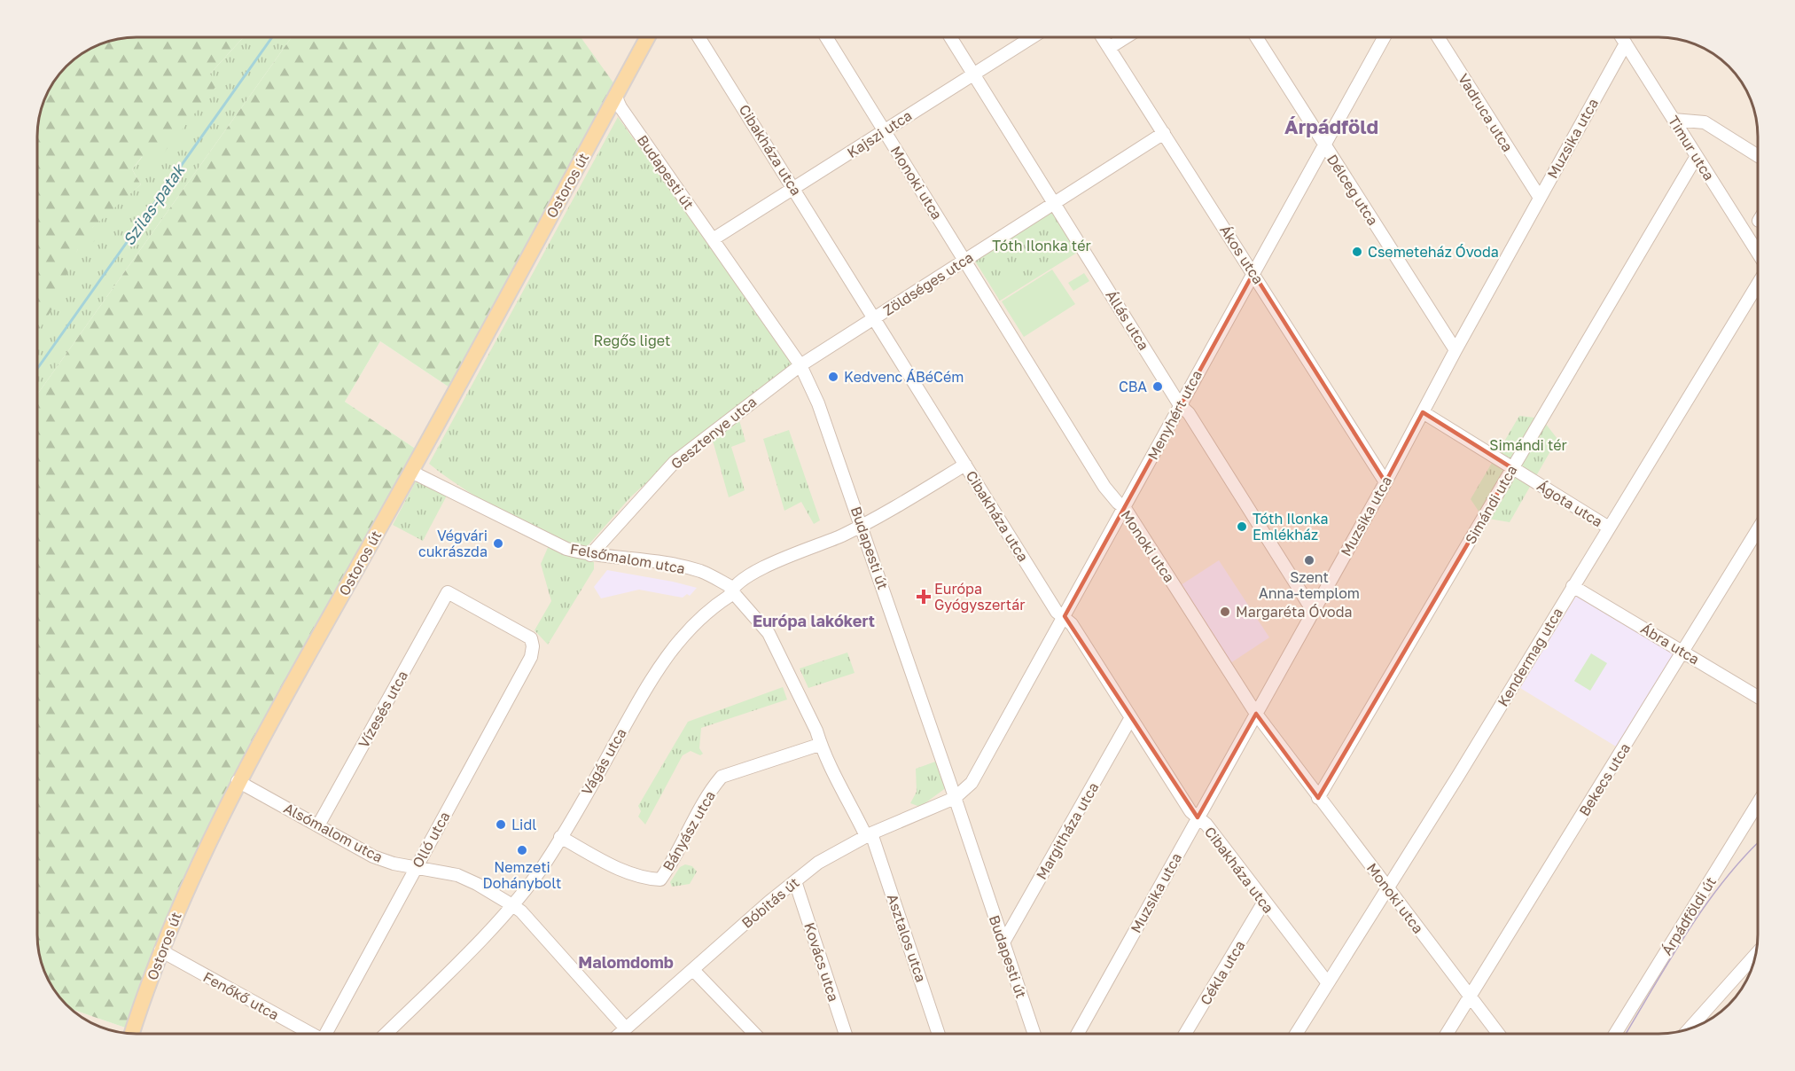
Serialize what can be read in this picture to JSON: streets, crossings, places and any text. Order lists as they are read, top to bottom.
{
  "streets": {
    "main road": ["Ostoros út"],
    "street": [
      "Vadruca utca",
      "Kajszi utca",
      "Muzsika utca",
      "Timur utca",
      "Cibakháza utca",
      "Budapesti út",
      "Monoki utca",
      "Délceg utca",
      "Ákos utca",
      "Zöldséges utca",
      "Állás utca",
      "Menyhért utca",
      "Gesztenye utca",
      "Ágota utca",
      "Simándi utca",
      "Felsőmalom utca",
      "Ábra utca",
      "Kendermag utca",
      "Vízesés utca",
      "Vágás utca",
      "Bekecs utca",
      "Bányász utca",
      "Margitháza utca",
      "Alsómalom utca",
      "Olló utca",
      "Bóbitás út",
      "Árpádföldi út",
      "Asztalos utca",
      "Kovács utca",
      "Cékla utca",
      "Fenőkő utca"
    ]
  },
  "crossings": [
    ["Vadruca utca", "Muzsika utca"],
    ["Kajszi utca", "Cibakháza utca"],
    ["Kajszi utca", "Budapesti út"],
    ["Kajszi utca", "Monoki utca"],
    ["Kajszi utca", "Állás utca"],
    ["Muzsika utca", "Timur utca"],
    ["Muzsika utca", "Cibakháza utca"],
    ["Muzsika utca", "Monoki utca"],
    ["Muzsika utca", "Délceg utca"],
    ["Muzsika utca", "Ákos utca"],
    ["Muzsika utca", "Állás utca"],
    ["Muzsika utca", "Ágota utca"],
    ["Timur utca", "Simándi utca"],
    ["Cibakháza utca", "Zöldséges utca"],
    ["Cibakháza utca", "Menyhért utca"],
    ["Cibakháza utca", "Kendermag utca"],
    ["Cibakháza utca", "Vágás utca"],
    ["Cibakháza utca", "Margitháza utca"],
    ["Cibakháza utca", "Cékla utca"],
    ["Budapesti út", "Ostoros út"],
    ["Budapesti út", "Zöldséges utca"],
    ["Budapesti út", "Menyhért utca"],
    ["Budapesti út", "Gesztenye utca"],
    ["Budapesti út", "Vágás utca"],
    ["Budapesti út", "Margitháza utca"],
    ["Budapesti út", "Bóbitás út"],
    ["Monoki utca", "Zöldséges utca"],
    ["Monoki utca", "Menyhért utca"],
    ["Monoki utca", "Simándi utca"],
    ["Monoki utca", "Kendermag utca"],
    ["Monoki utca", "Bekecs utca"],
    ["Ostoros út", "Felsőmalom utca"],
    ["Ostoros út", "Alsómalom utca"],
    ["Ostoros út", "Fenőkő utca"],
    ["Délceg utca", "Menyhért utca"],
    ["Ákos utca", "Zöldséges utca"],
    ["Ákos utca", "Menyhért utca"],
    ["Zöldséges utca", "Állás utca"],
    ["Zöldséges utca", "Gesztenye utca"],
    ["Állás utca", "Menyhért utca"],
    ["Menyhért utca", "Bóbitás út"],
    ["Gesztenye utca", "Felsőmalom utca"],
    ["Ágota utca", "Simándi utca"],
    ["Ágota utca", "Kendermag utca"],
    ["Felsőmalom utca", "Vágás utca"],
    ["Felsőmalom utca", "Bányász utca"],
    ["Felsőmalom utca", "Bóbitás út"],
    ["Felsőmalom utca", "Asztalos utca"],
    ["Ábra utca", "Kendermag utca"],
    ["Ábra utca", "Bekecs utca"],
    ["Vízesés utca", "Alsómalom utca"],
    ["Vízesés utca", "Olló utca"],
    ["Vágás utca", "Bányász utca"],
    ["Vágás utca", "Alsómalom utca"],
    ["Alsómalom utca", "Olló utca"],
    ["Bóbitás út", "Asztalos utca"],
    ["Bóbitás út", "Kovács utca"]
  ],
  "districts": ["Árpádföld", "Európa lakókert", "Malomdomb"],
  "water": ["Szilas-patak"],
  "parks": ["Tóth Ilonka tér", "Regős liget", "Simándi tér"],
  "places": {
    "other": [
      "Csemeteház Óvoda",
      "Kedvenc ÁBéCém",
      "CBA",
      "Tóth Ilonka Emlékház",
      "Végvári cukrászda",
      "Szent Anna-templom",
      "Margaréta Óvoda",
      "Lidl",
      "Nemzeti Dohánybolt"
    ],
    "health": ["Európa Gyógyszertár"]
  }
}
